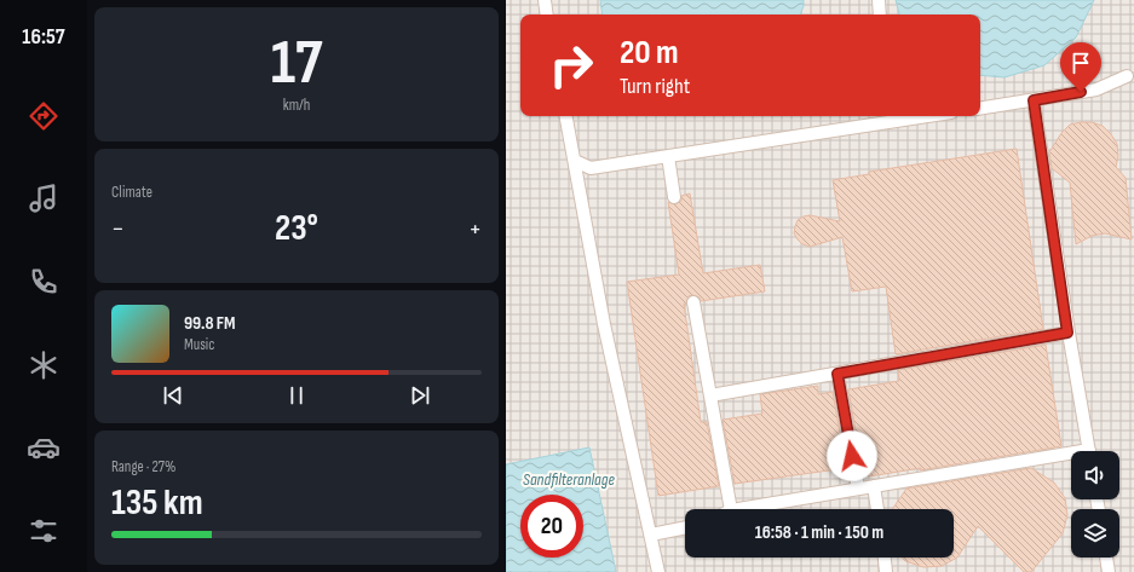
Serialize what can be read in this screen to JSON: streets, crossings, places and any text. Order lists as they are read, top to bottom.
{
  "water": ["Sandfilteranlage"],
  "page": {
    "tabs": "16:57",
    "tile": [
      ["17", "km/h"],
      "Climate",
      ["Range · 27%", "135 km"]
    ],
    "turn": ["20 m", "Turn right"],
    "heat": ["−", "23°", "+"],
    "song": ["99.8 FM", "Music"],
    "limit": "20",
    "trip": "16:58 · 1 min · 150 m"
  }
}
